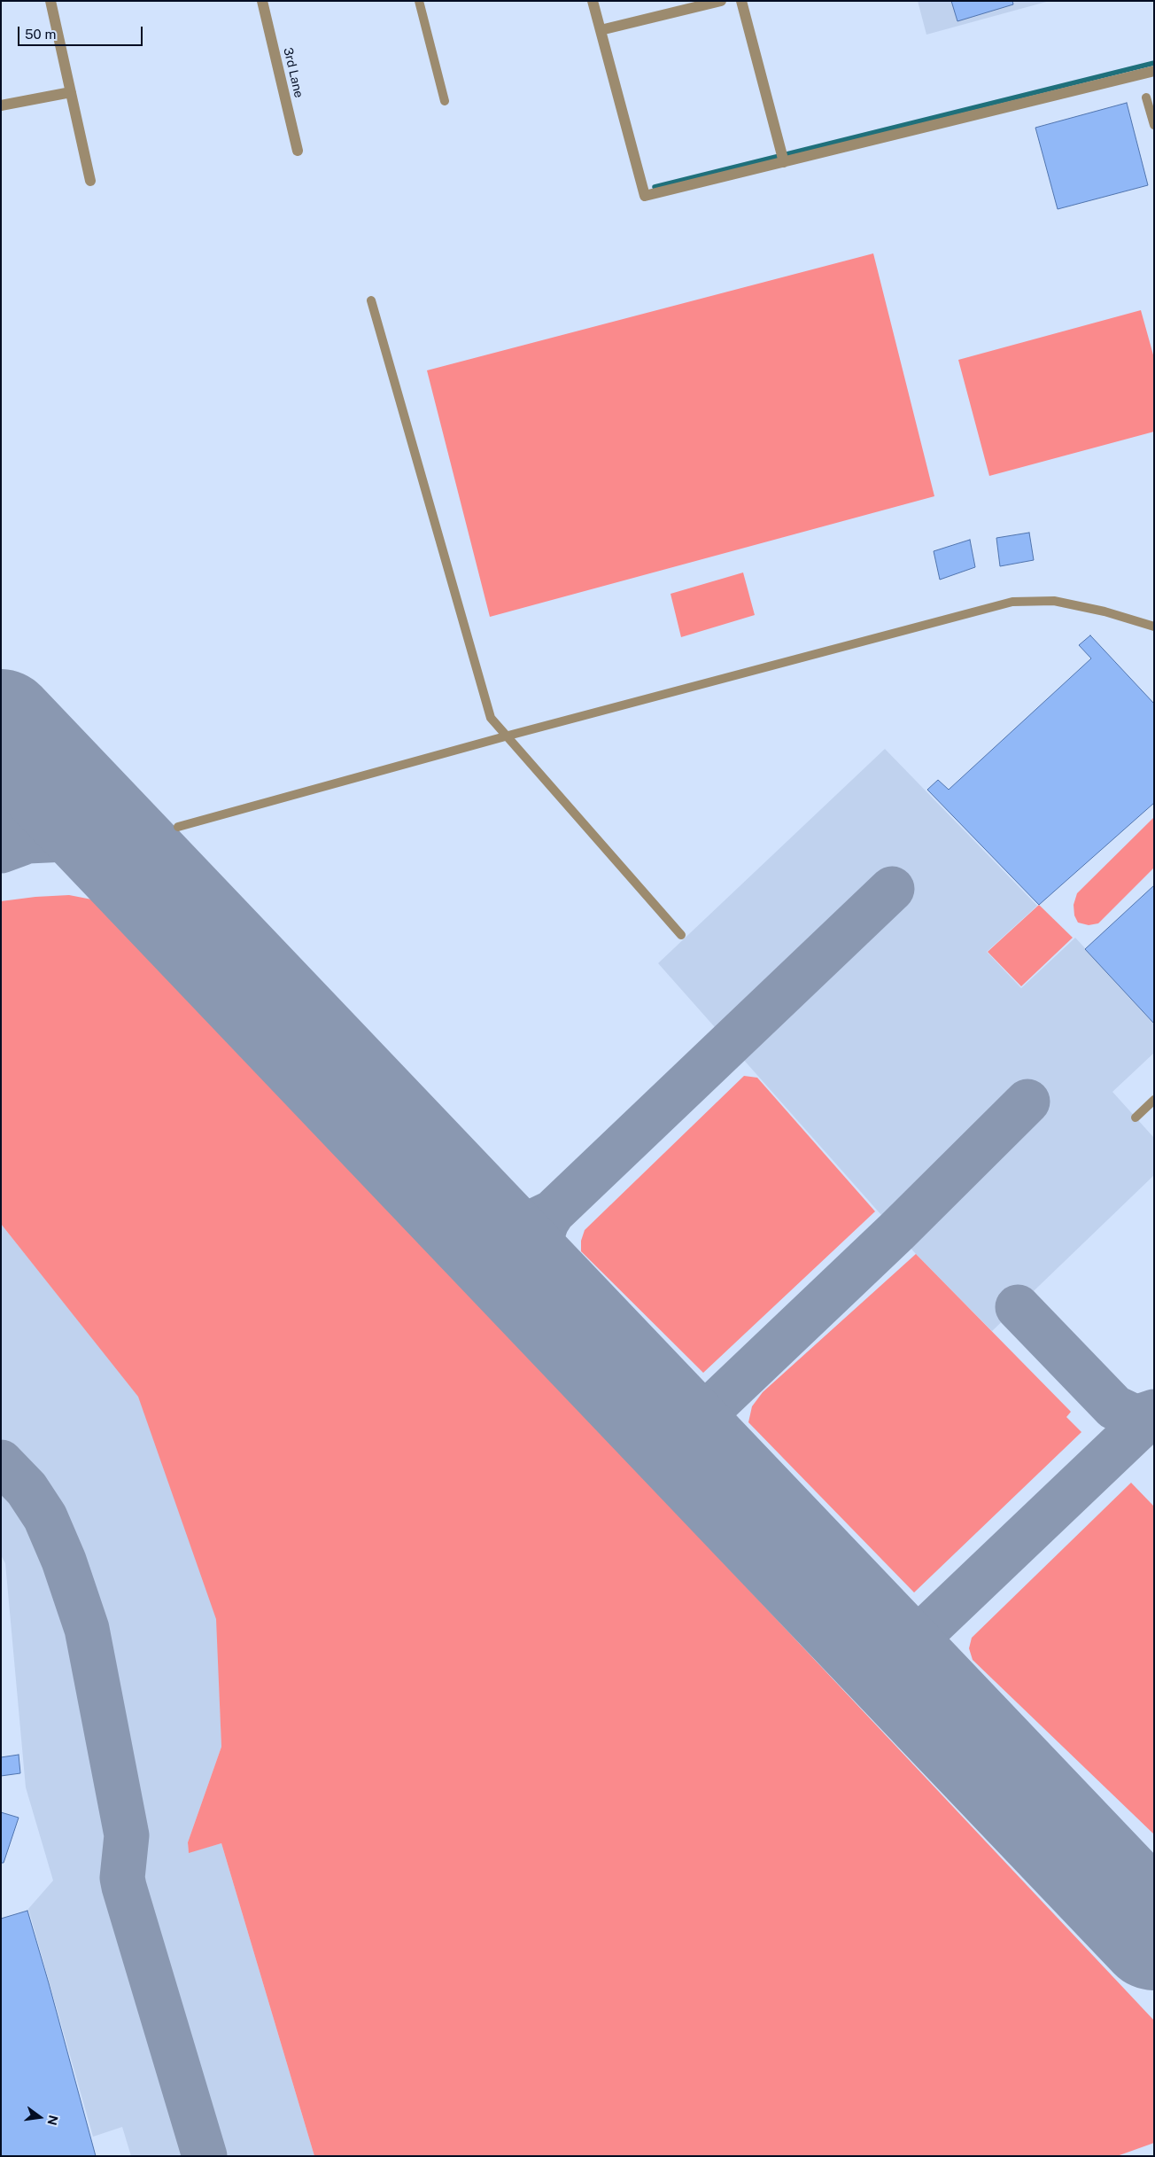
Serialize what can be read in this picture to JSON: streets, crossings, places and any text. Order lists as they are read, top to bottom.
{
  "streets": {
    "street": ["3rd Lane"]
  },
  "scale_bar": "50 m",
  "north": "right"
}
